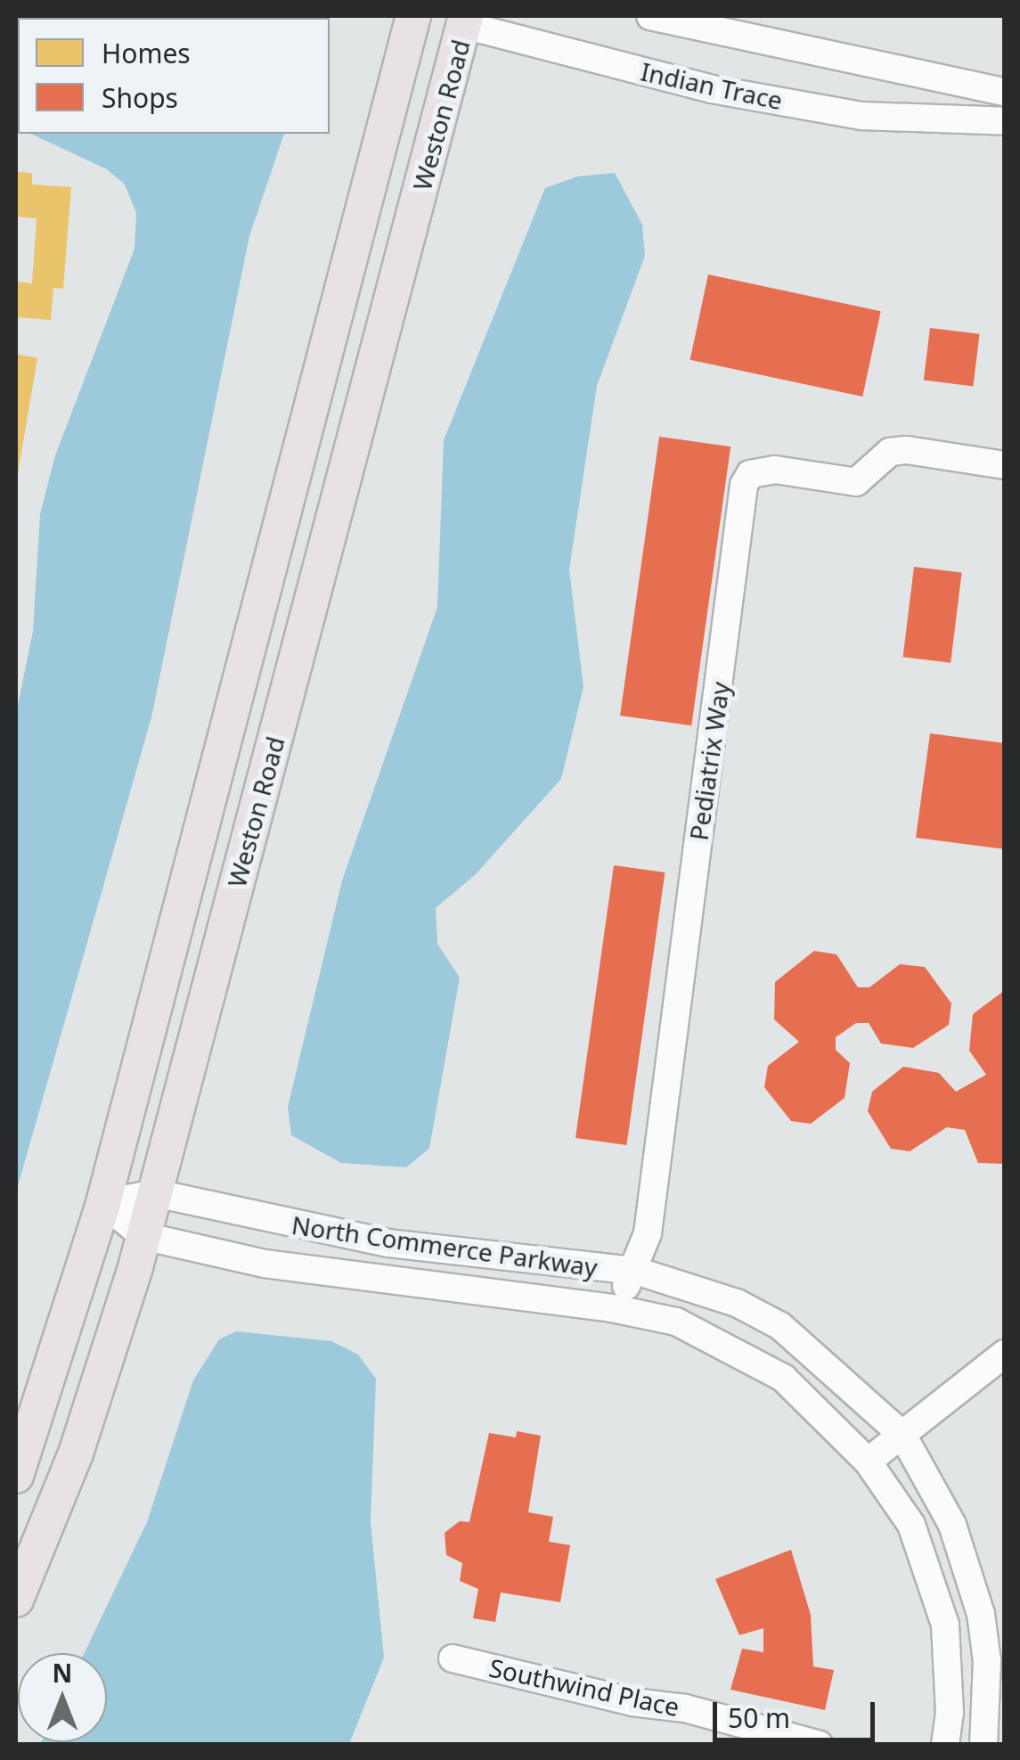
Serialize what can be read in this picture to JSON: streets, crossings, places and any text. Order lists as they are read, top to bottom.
{
  "streets": {
    "main road": ["Indian Trace", "Weston Road"],
    "street": ["Pediatrix Way", "North Commerce Parkway", "Southwind Place"]
  },
  "crossings": [
    ["Indian Trace", "Weston Road"],
    ["Weston Road", "North Commerce Parkway"],
    ["Pediatrix Way", "North Commerce Parkway"]
  ],
  "legend": ["Homes", "Shops"],
  "scale_bar": "50 m",
  "north": "top"
}
